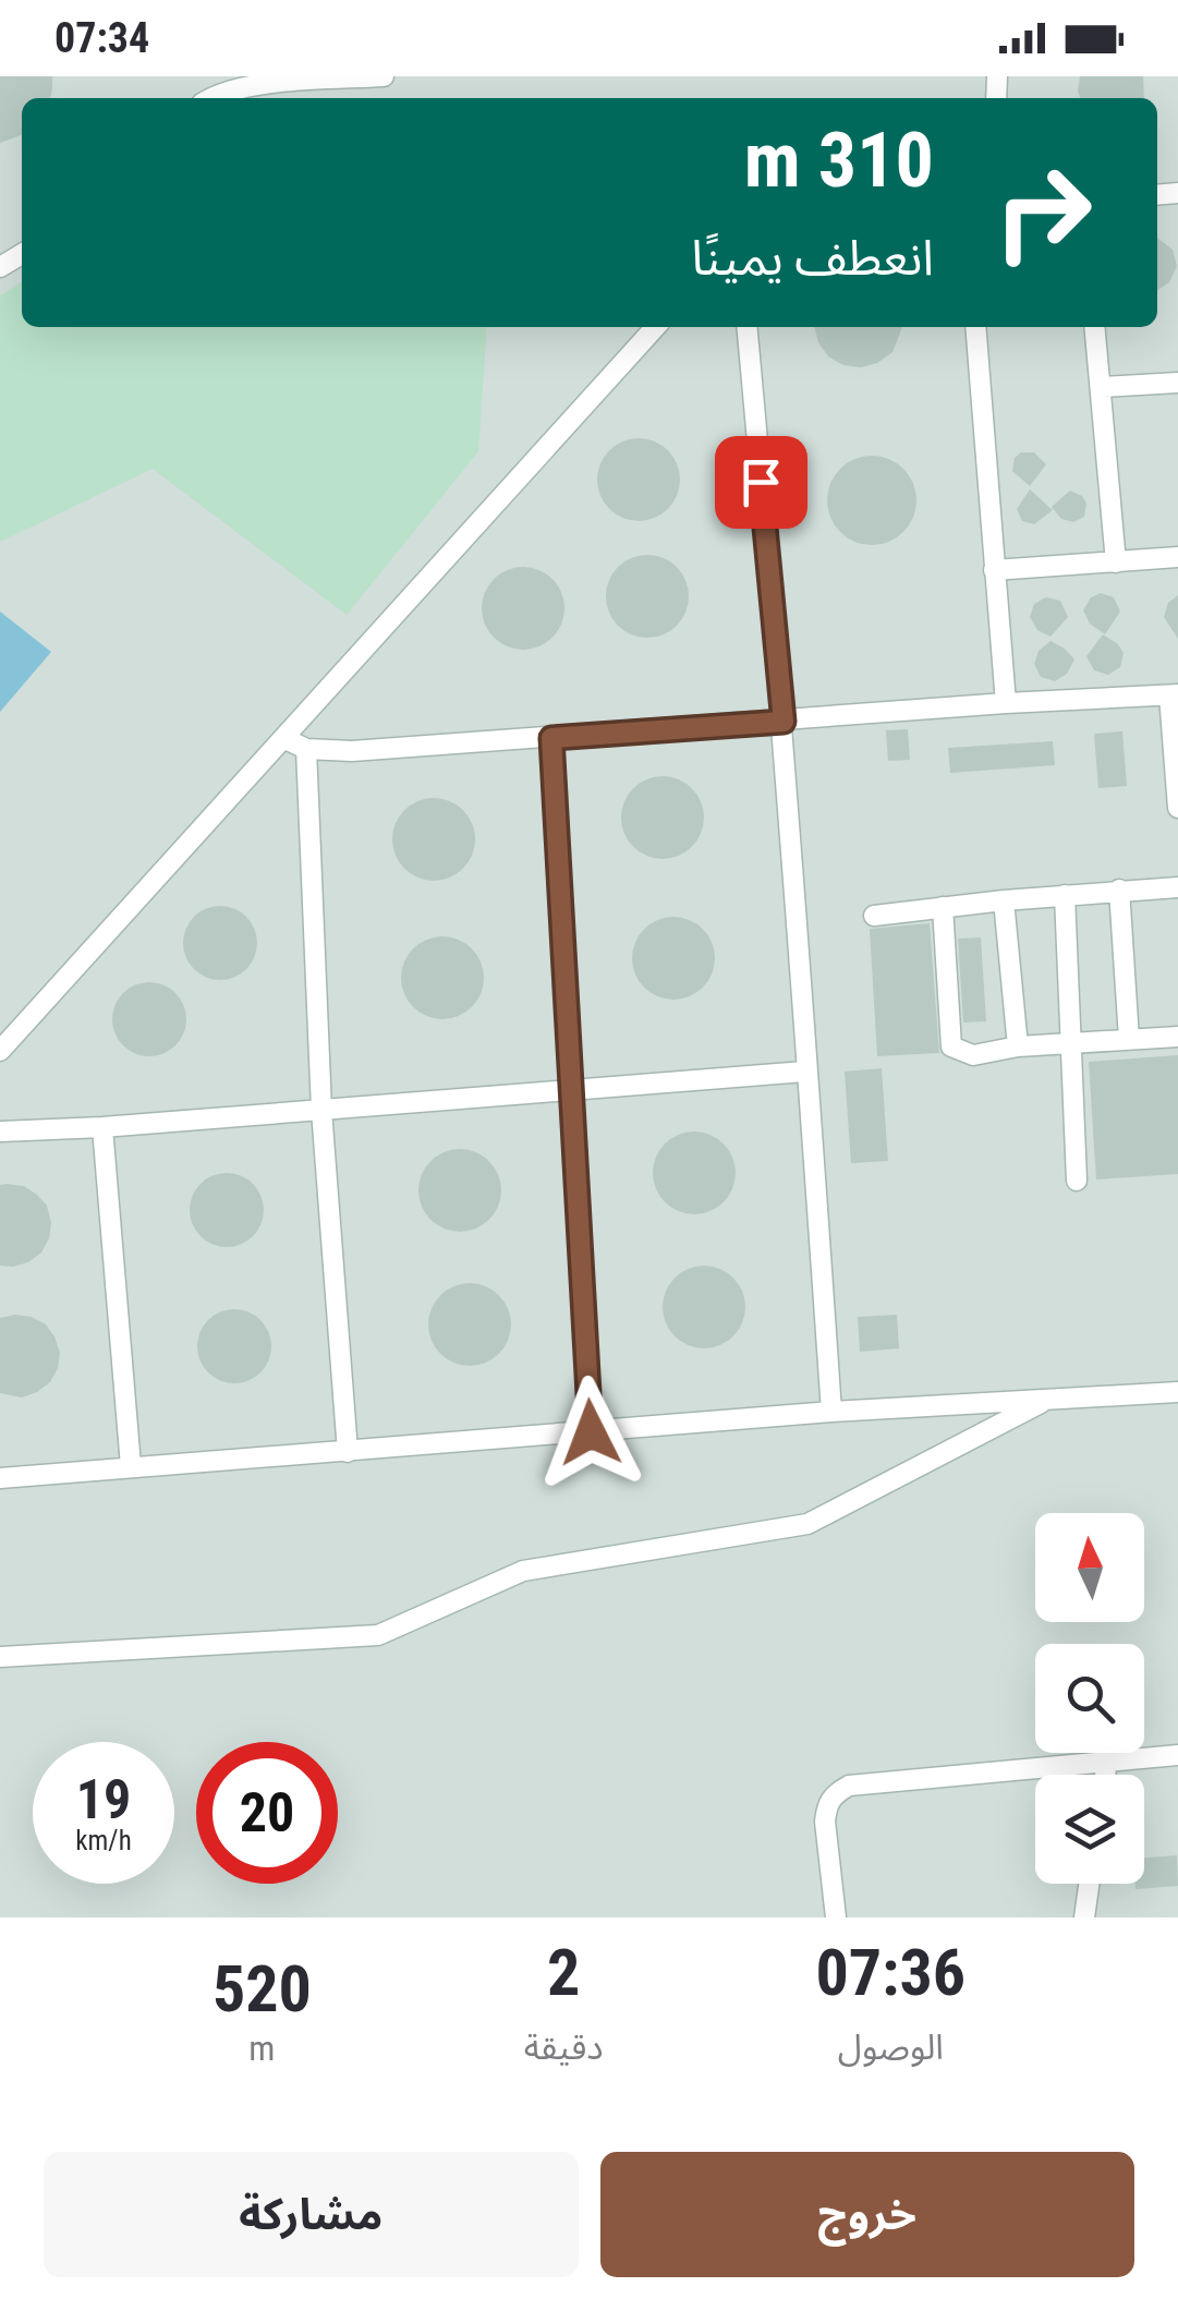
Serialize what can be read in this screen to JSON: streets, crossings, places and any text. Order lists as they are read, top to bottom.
{
  "north": "top",
  "page": {
    "status": "07:34",
    "turn": ["310 m", "انعطف يمينًا"],
    "speed": "19 km/h",
    "limit": "20",
    "eta": [
      "07:36",
      "الوصول",
      "2",
      "دقيقة",
      "520",
      "m"
    ],
    "buttons": ["خروج", "مشاركة"]
  }
}
